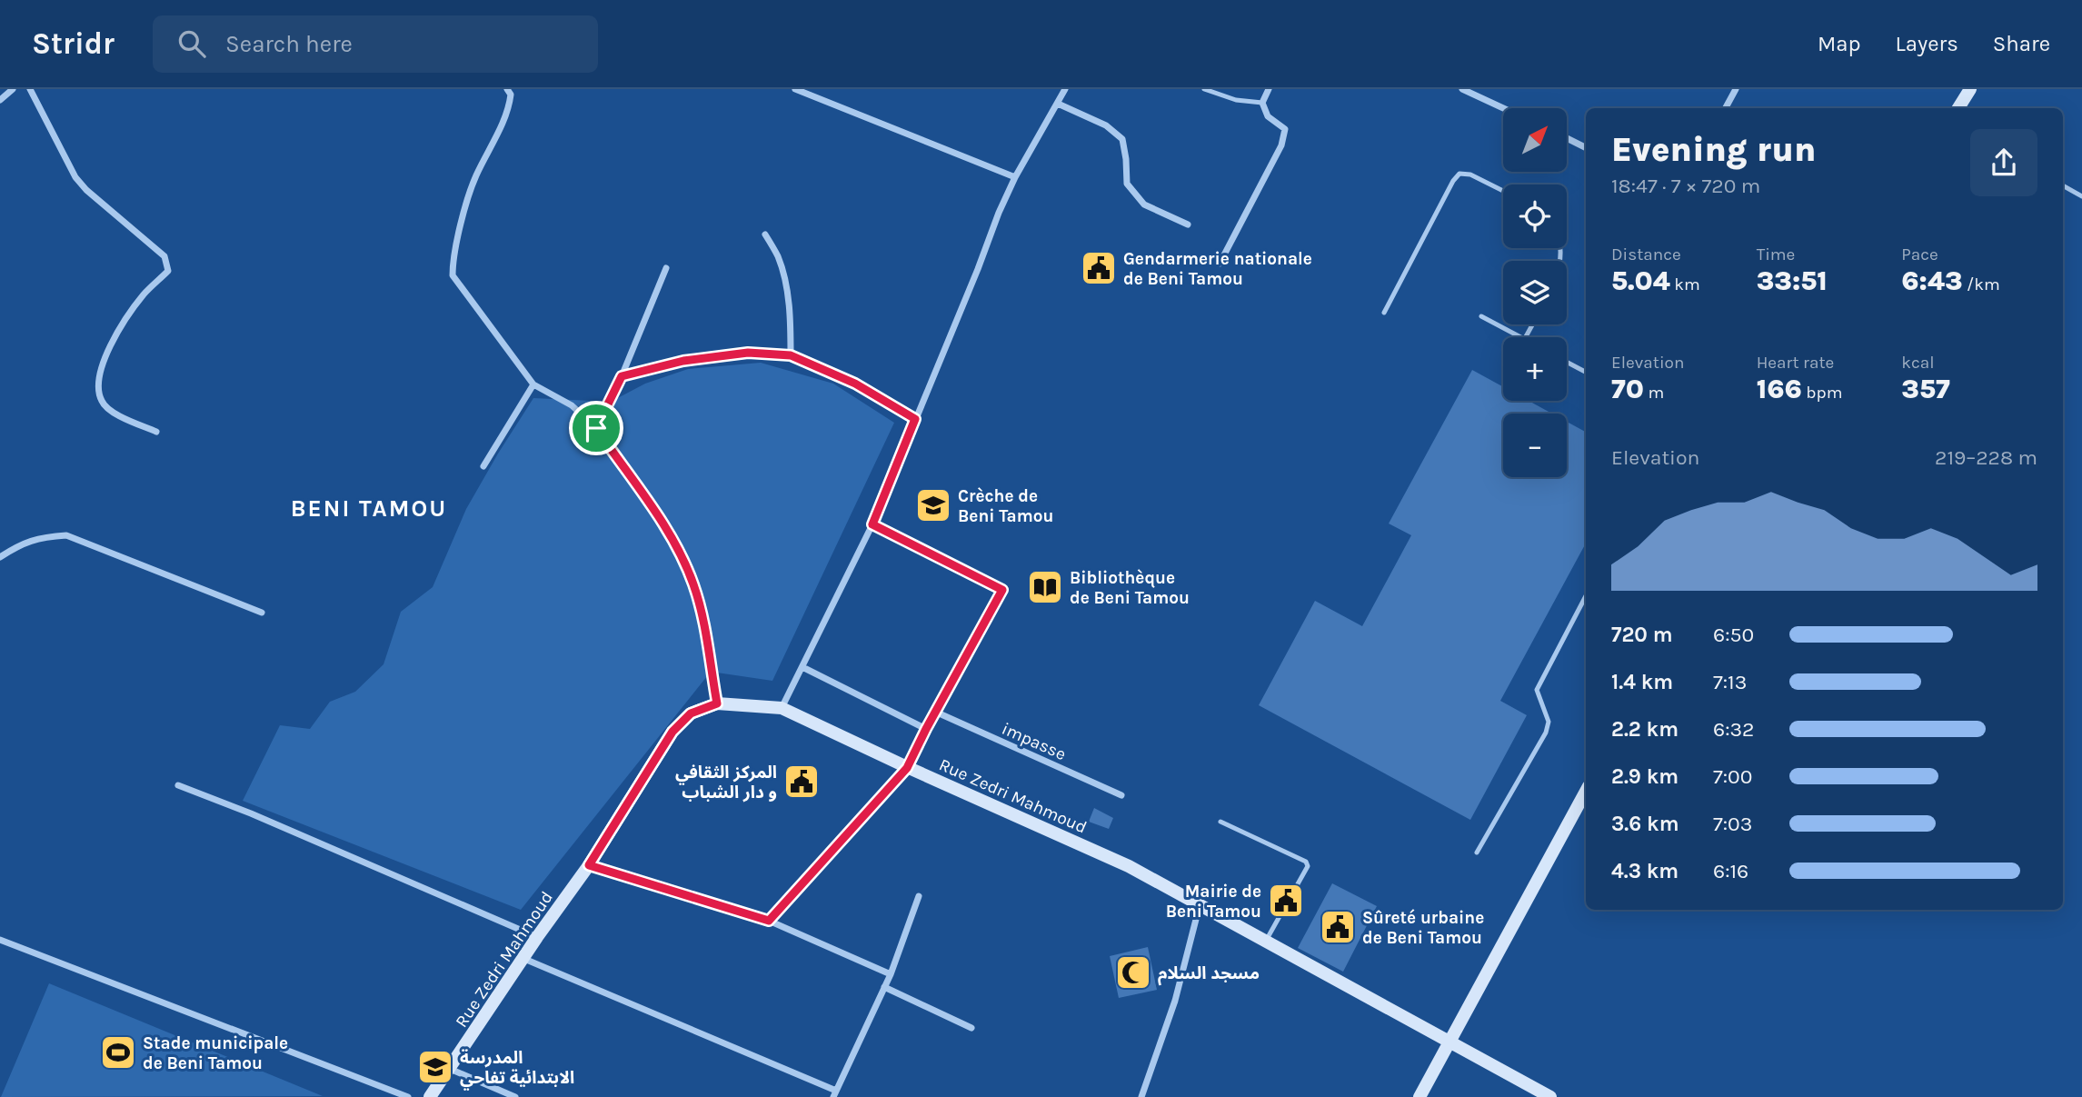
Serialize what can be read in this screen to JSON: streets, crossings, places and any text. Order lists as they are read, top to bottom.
{
  "streets": {
    "street": ["impasse", "Rue Zedri Mahmoud"]
  },
  "districts": ["BENI TAMOU"],
  "places": {
    "public building": [
      "Gendarmerie nationale de Beni Tamou",
      "المركز الثقافي و دار الشباب",
      "Mairie de Beni Tamou",
      "Sûreté urbaine de Beni Tamou"
    ],
    "school or university": ["Crèche de Beni Tamou", "المدرسة الابتدائية تفاحي"],
    "library": ["Bibliothèque de Beni Tamou"],
    "mosque": ["مسجد السلام"],
    "sports": ["Stade municipale de Beni Tamou"]
  },
  "north": "top right",
  "page": {
    "header": "Stridr",
    "search": "Search here",
    "nav": ["Map", "Layers", "Share"],
    "map_buttons": ["+", "−"],
    "heading": ["Evening run", "18:47 · 7 × 720 m"],
    "stats": [
      ["Distance", "5.04 km"],
      ["Time", "33:51"],
      ["Pace", "6:43 /km"],
      ["Elevation", "70 m"],
      ["Heart rate", "166 bpm"],
      ["kcal", "357"]
    ],
    "chart": ["Elevation", "219–228 m"],
    "list": [
      {
        "name": "720 m",
        "note": "6:50"
      },
      {
        "name": "1.4 km",
        "note": "7:13"
      },
      {
        "name": "2.2 km",
        "note": "6:32"
      },
      {
        "name": "2.9 km",
        "note": "7:00"
      },
      {
        "name": "3.6 km",
        "note": "7:03"
      },
      {
        "name": "4.3 km",
        "note": "6:16"
      }
    ]
  }
}
